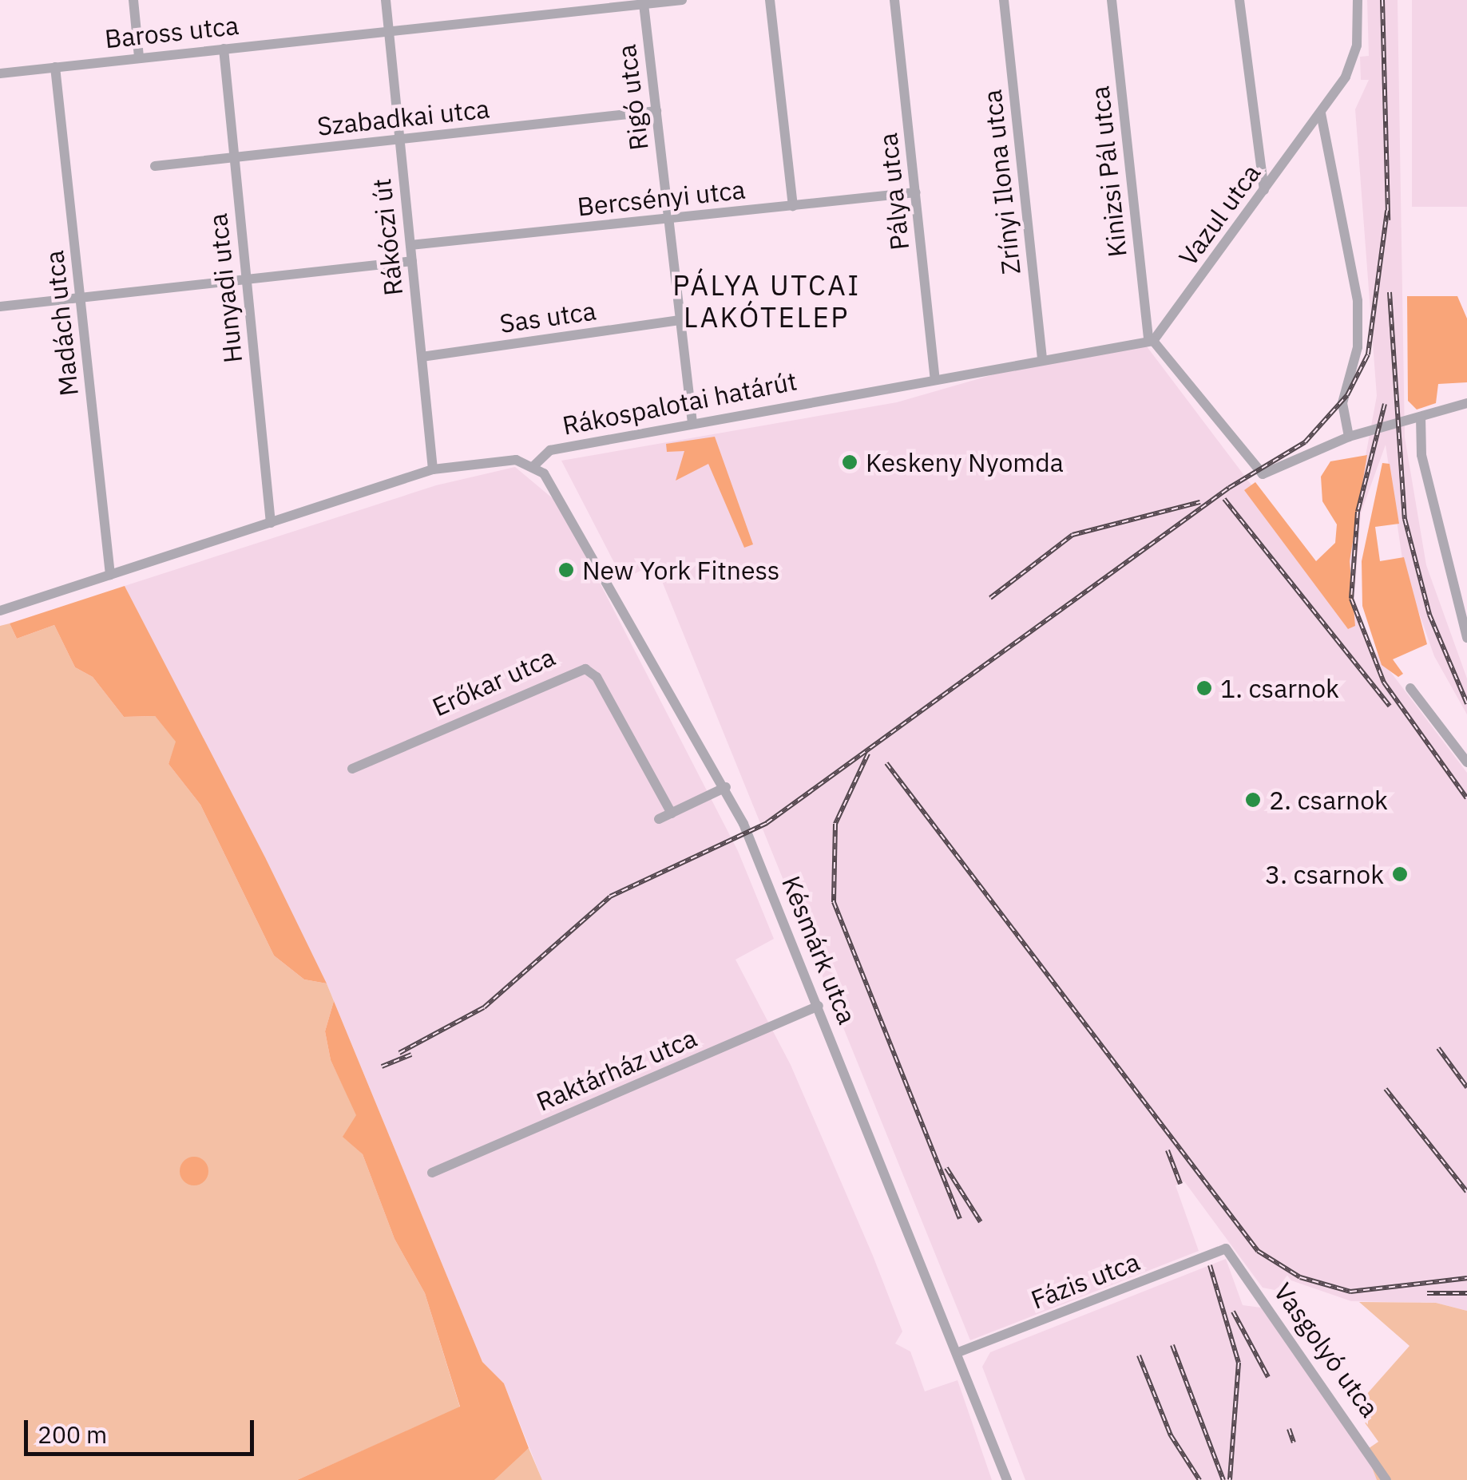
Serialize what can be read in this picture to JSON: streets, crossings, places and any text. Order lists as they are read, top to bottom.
{
  "streets": {
    "street": [
      "Baross utca",
      "Rigó utca",
      "Szabadkai utca",
      "Kinizsi Pál utca",
      "Zrínyi Ilona utca",
      "Pálya utca",
      "Bercsényi utca",
      "Vazul utca",
      "Rákóczi út",
      "Hunyadi utca",
      "Sas utca",
      "Madách utca",
      "Rákospalotai határút",
      "Erőkar utca",
      "Késmárk utca",
      "Raktárház utca",
      "Fázis utca",
      "Vasgolyó utca"
    ]
  },
  "crossings": [
    ["Baross utca", "Rigó utca"],
    ["Baross utca", "Rákóczi út"],
    ["Baross utca", "Hunyadi utca"],
    ["Baross utca", "Madách utca"],
    ["Rigó utca", "Szabadkai utca"],
    ["Rigó utca", "Bercsényi utca"],
    ["Rigó utca", "Sas utca"],
    ["Rigó utca", "Rákospalotai határút"],
    ["Szabadkai utca", "Rákóczi út"],
    ["Szabadkai utca", "Hunyadi utca"],
    ["Kinizsi Pál utca", "Vazul utca"],
    ["Kinizsi Pál utca", "Rákospalotai határút"],
    ["Zrínyi Ilona utca", "Rákospalotai határút"],
    ["Pálya utca", "Bercsényi utca"],
    ["Pálya utca", "Rákospalotai határút"],
    ["Bercsényi utca", "Rákóczi út"],
    ["Vazul utca", "Rákospalotai határút"],
    ["Rákóczi út", "Sas utca"],
    ["Rákospalotai határút", "Késmárk utca"],
    ["Késmárk utca", "Raktárház utca"],
    ["Késmárk utca", "Fázis utca"],
    ["Fázis utca", "Vasgolyó utca"]
  ],
  "districts": ["PÁLYA UTCAI LAKÓTELEP"],
  "places": [
    "Keskeny Nyomda",
    "New York Fitness",
    "1. csarnok",
    "2. csarnok",
    "3. csarnok"
  ],
  "scale_bar": "200 m"
}
